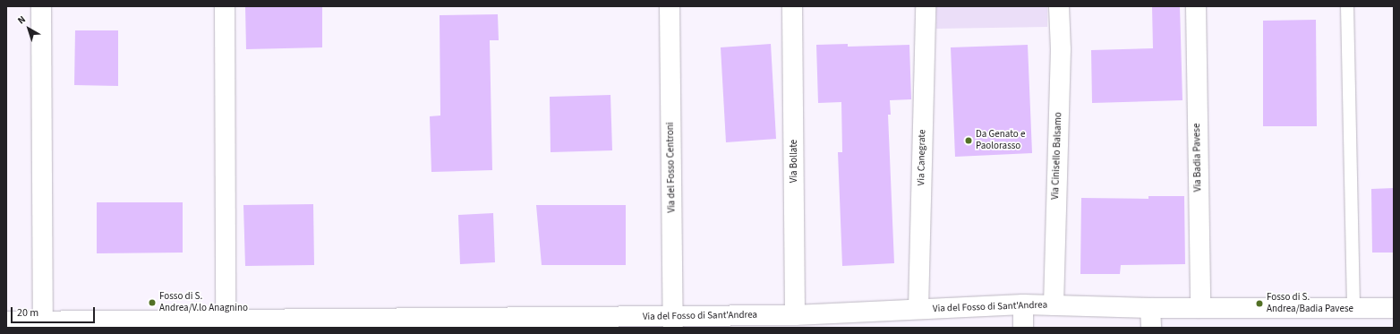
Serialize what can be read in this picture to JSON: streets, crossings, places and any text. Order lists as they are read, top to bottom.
{
  "streets": {
    "street": [
      "Via Cinisello Balsamo",
      "Via Canegrate",
      "Via Badia Pavese",
      "Via Bollate",
      "Via del Fosso Centroni",
      "Via del Fosso di Sant'Andrea"
    ]
  },
  "crossings": [
    ["Via Cinisello Balsamo", "Via del Fosso di Sant'Andrea"],
    ["Via Canegrate", "Via del Fosso di Sant'Andrea"],
    ["Via Badia Pavese", "Via del Fosso di Sant'Andrea"],
    ["Via Bollate", "Via del Fosso di Sant'Andrea"],
    ["Via del Fosso Centroni", "Via del Fosso di Sant'Andrea"]
  ],
  "places": ["Da Genato e Paolorasso", "Fosso di S. Andrea/V.lo Anagnino", "Fosso di S. Andrea/Badia Pavese"],
  "scale_bar": "20 m",
  "north": "top left"
}
